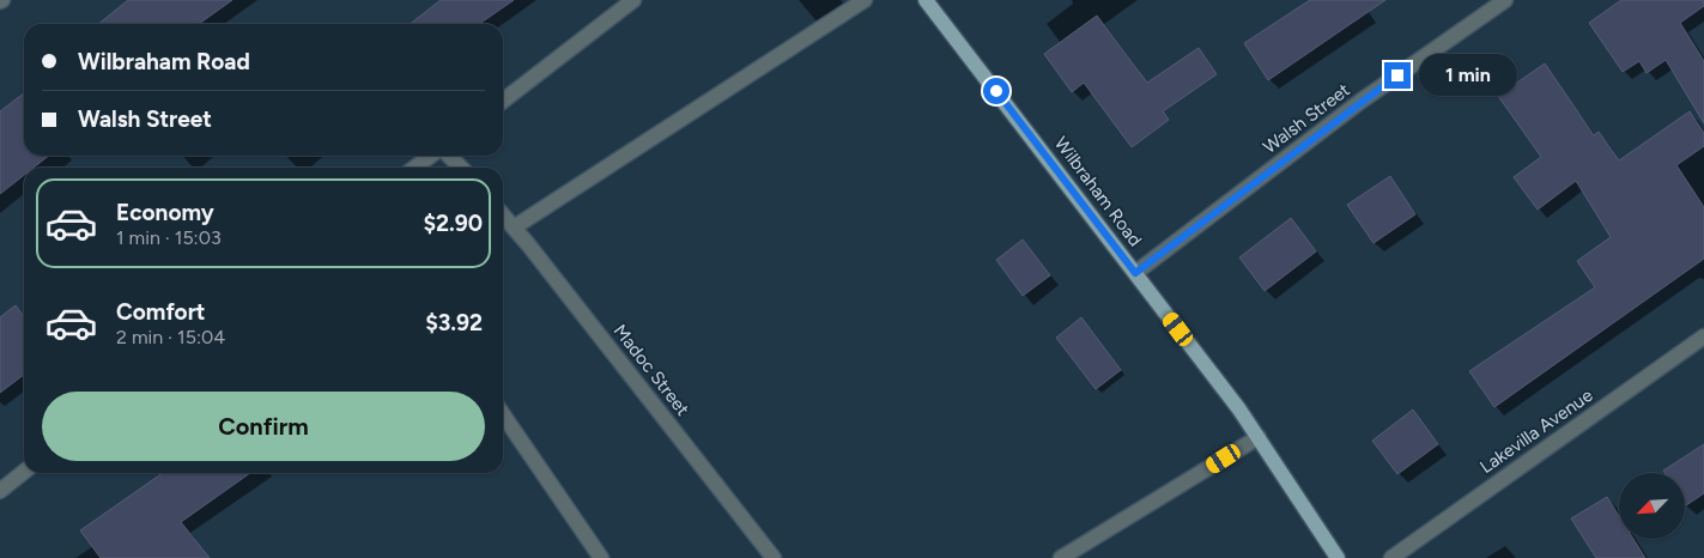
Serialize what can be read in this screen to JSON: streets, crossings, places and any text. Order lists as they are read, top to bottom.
{
  "streets": {
    "main road": ["Wilbraham Road"],
    "street": ["Walsh Street", "Madoc Street", "Lakevilla Avenue"]
  },
  "crossings": [
    ["Walsh Street", "Wilbraham Road"]
  ],
  "north": "bottom left",
  "page": {
    "banner": ["Wilbraham Road", "Walsh Street"],
    "bubble": "1 min",
    "list": [
      {
        "name": "Economy",
        "note": "1 min · 15:03",
        "value": "$2.90"
      },
      {
        "name": "Comfort",
        "note": "2 min · 15:04",
        "value": "$3.92"
      }
    ],
    "buttons": "Confirm"
  }
}
